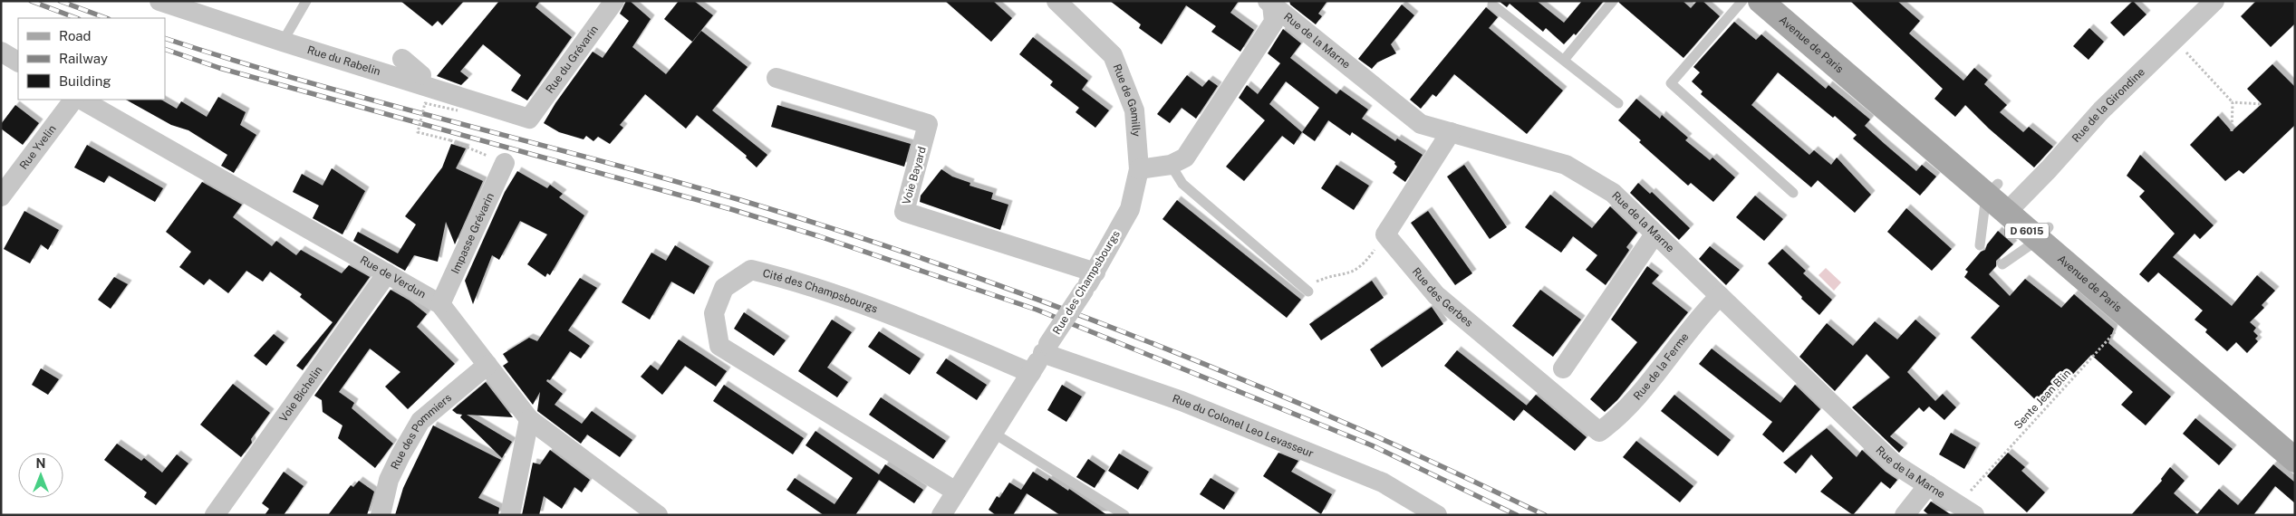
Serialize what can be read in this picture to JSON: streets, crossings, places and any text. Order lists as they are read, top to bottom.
{
  "streets": {
    "main road": ["Avenue de Paris", "D 6015"],
    "street": [
      "Rue de la Marne",
      "Rue du Grévarin",
      "Rue du Rabelin",
      "Rue de Gamilly",
      "Rue de la Girondine",
      "Rue Yvelin",
      "Voie Bayard",
      "Impasse Grévarin",
      "Rue de Verdun",
      "Rue des Champsbourgs",
      "Cité des Champsbourgs",
      "Rue des Gerbes",
      "Rue de la Ferme",
      "Voie Bichelin",
      "Rue du Colonel Leo Levasseur",
      "Rue des Pommiers"
    ],
    "path": ["Sente Jean Blin"]
  },
  "crossings": [
    ["Rue de la Marne", "Rue de la Ferme"],
    ["Rue de la Marne", "Sente Jean Blin"],
    ["Avenue de Paris", "Rue de la Girondine"],
    ["Avenue de Paris", "Sente Jean Blin"],
    ["Rue du Grévarin", "Rue du Rabelin"],
    ["Rue de Gamilly", "Rue des Champsbourgs"],
    ["Voie Bayard", "Rue des Champsbourgs"],
    ["Impasse Grévarin", "Rue de Verdun"],
    ["Rue de Verdun", "Voie Bichelin"],
    ["Rue de Verdun", "Rue des Pommiers"],
    ["Rue des Champsbourgs", "Cité des Champsbourgs"],
    ["Rue des Champsbourgs", "Rue du Colonel Leo Levasseur"],
    ["Rue des Gerbes", "Rue de la Ferme"]
  ],
  "legend": ["Road", "Railway", "Building"],
  "north": "top"
}
